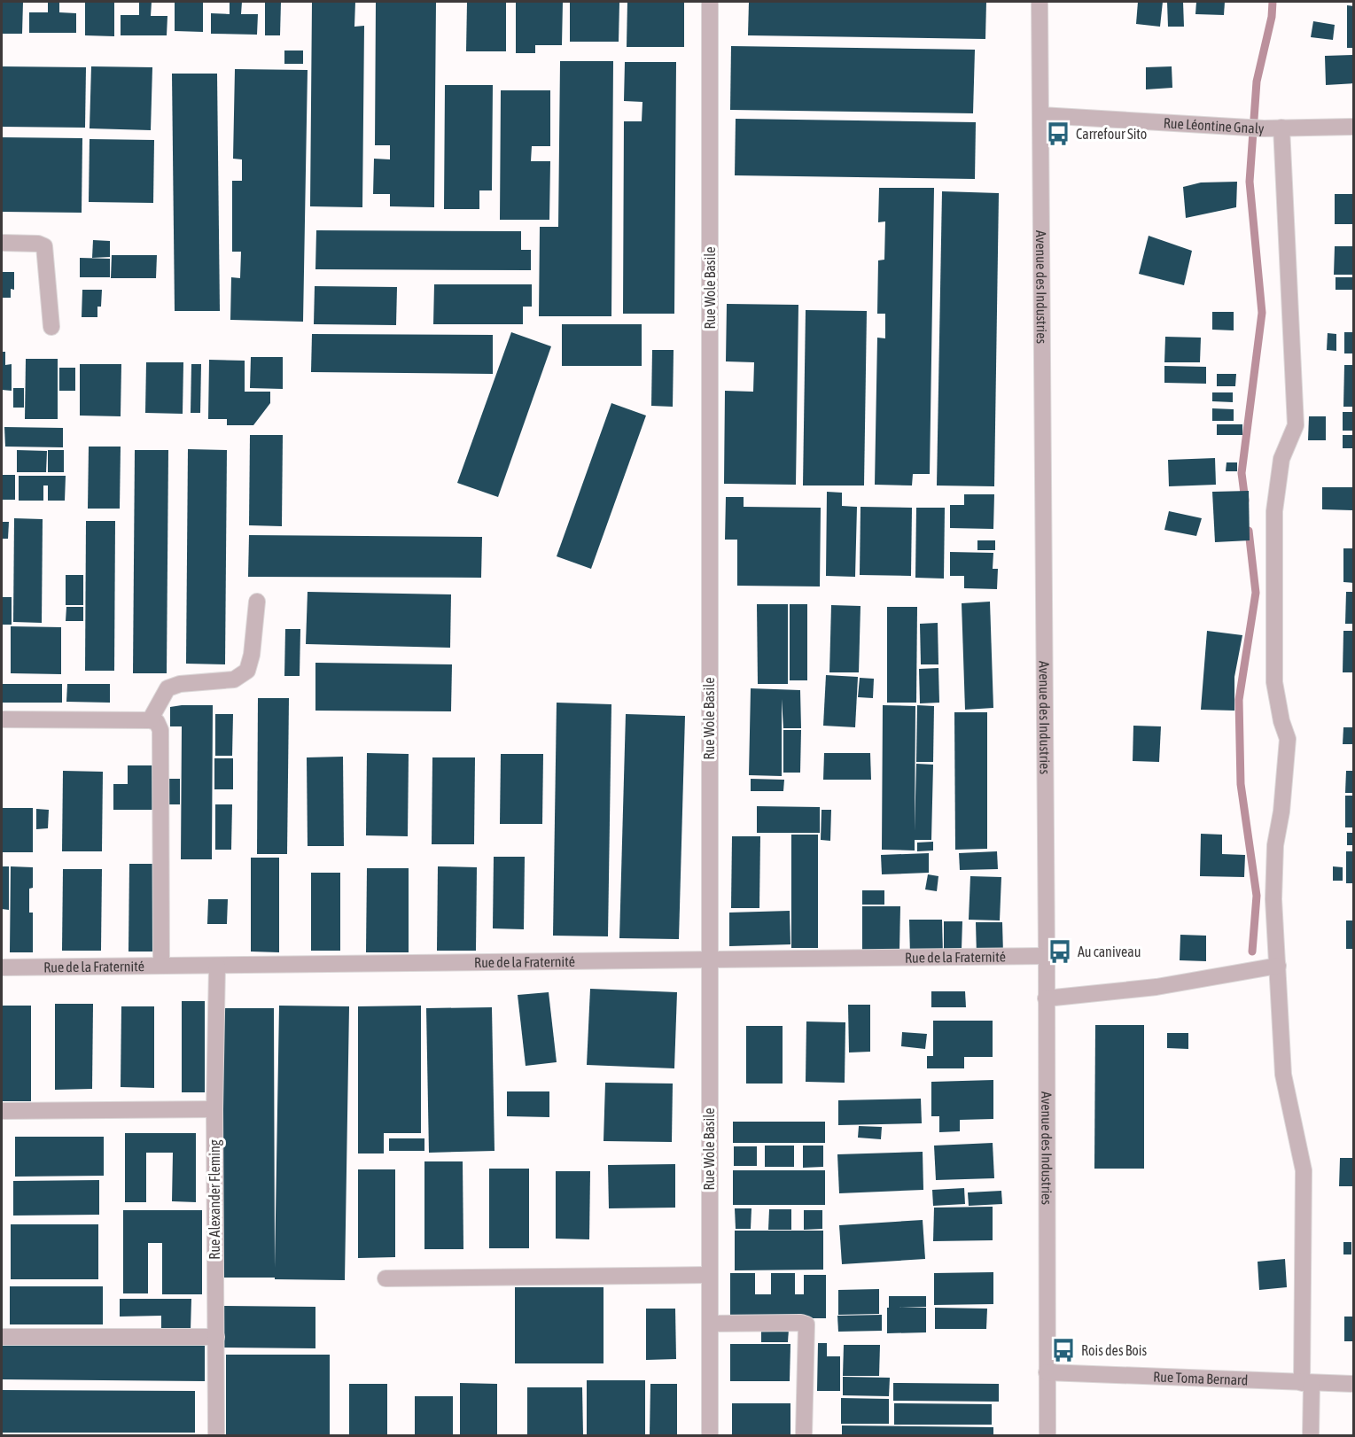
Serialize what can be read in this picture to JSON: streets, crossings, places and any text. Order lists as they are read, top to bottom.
{
  "streets": {
    "street": [
      "Rue Léontine Gnaly",
      "Rue Wole Basile",
      "Avenue des Industries",
      "Rue de la Fraternité",
      "Rue Alexander Fleming",
      "Rue Toma Bernard"
    ]
  },
  "crossings": [
    ["Rue Léontine Gnaly", "Avenue des Industries"],
    ["Rue Wole Basile", "Rue de la Fraternité"],
    ["Avenue des Industries", "Rue de la Fraternité"],
    ["Avenue des Industries", "Rue Toma Bernard"],
    ["Rue de la Fraternité", "Rue Alexander Fleming"]
  ],
  "places": {
    "bus stop": ["Carrefour Sito", "Au caniveau", "Rois des Bois"]
  }
}
